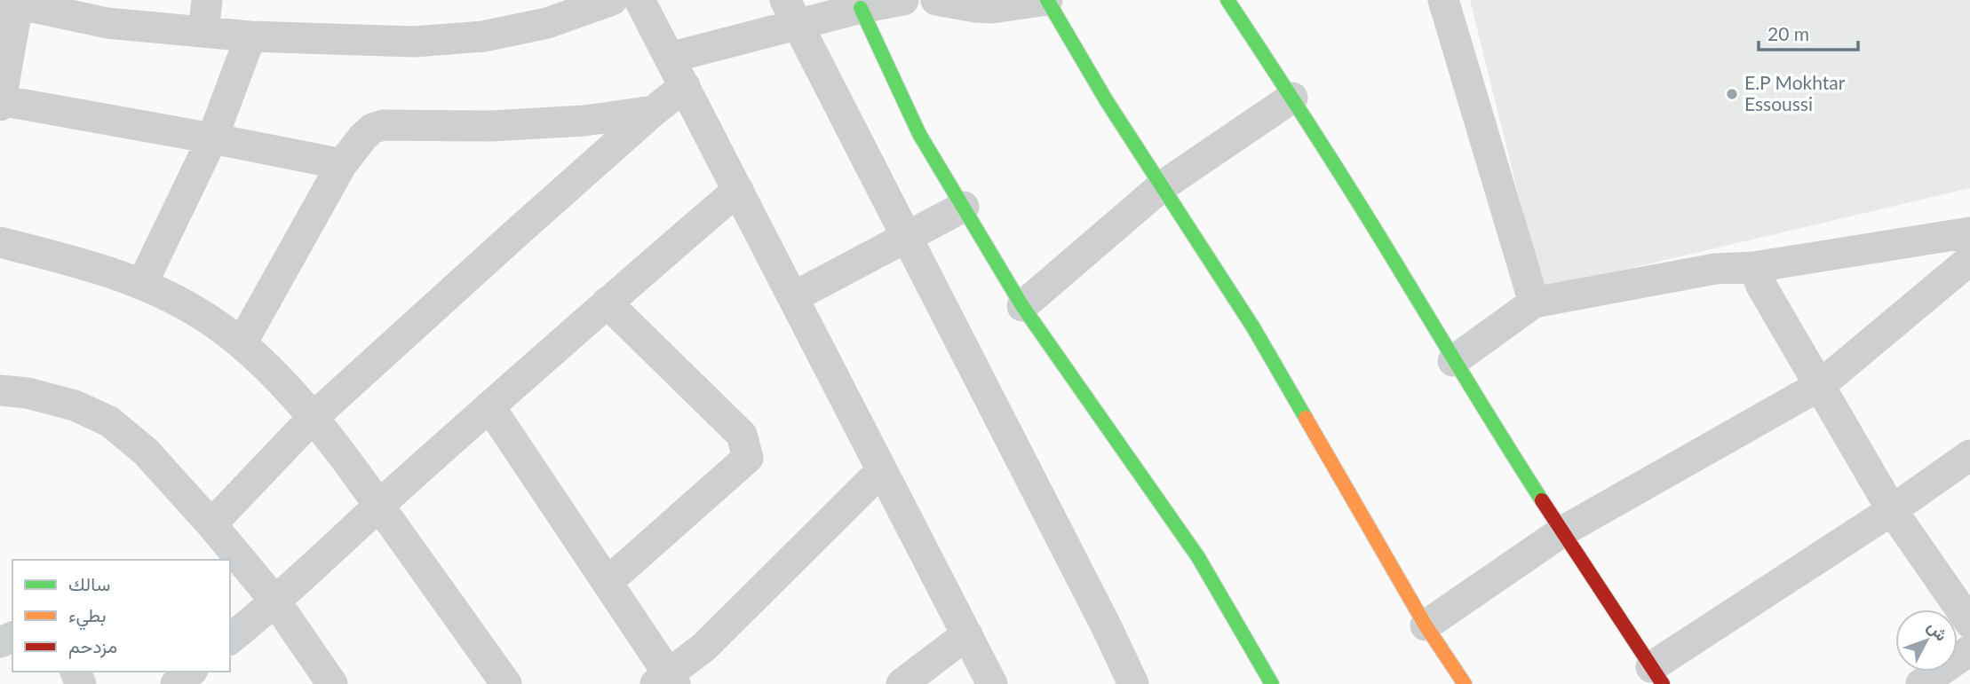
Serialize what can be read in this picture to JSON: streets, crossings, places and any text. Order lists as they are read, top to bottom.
{
  "places": ["E.P Mokhtar Essoussi"],
  "legend": ["سالك", "بطيء", "مزدحم"],
  "scale_bar": "20 m",
  "north": "top right"
}
